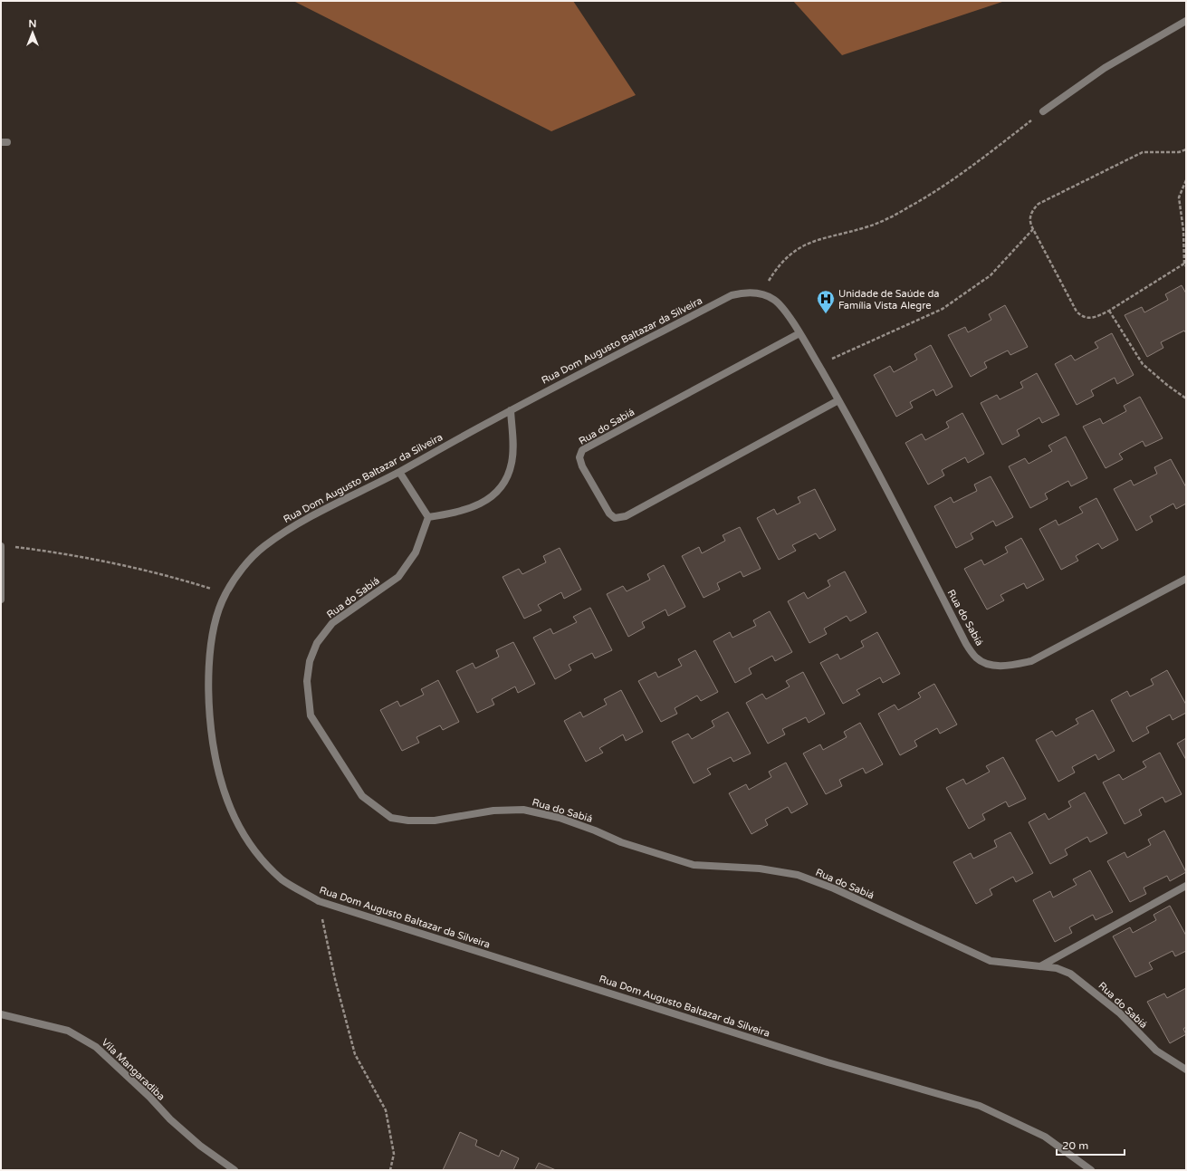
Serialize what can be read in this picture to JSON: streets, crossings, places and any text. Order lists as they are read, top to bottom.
{
  "streets": {
    "street": ["Rua Dom Augusto Baltazar da Silveira", "Rua do Sabiá", "Vila Mangaradiba"]
  },
  "crossings": [
    ["Rua Dom Augusto Baltazar da Silveira", "Rua do Sabiá"]
  ],
  "places": {
    "hospital": ["Unidade de Saúde da Família Vista Alegre"]
  },
  "scale_bar": "20 m",
  "north": "top"
}
